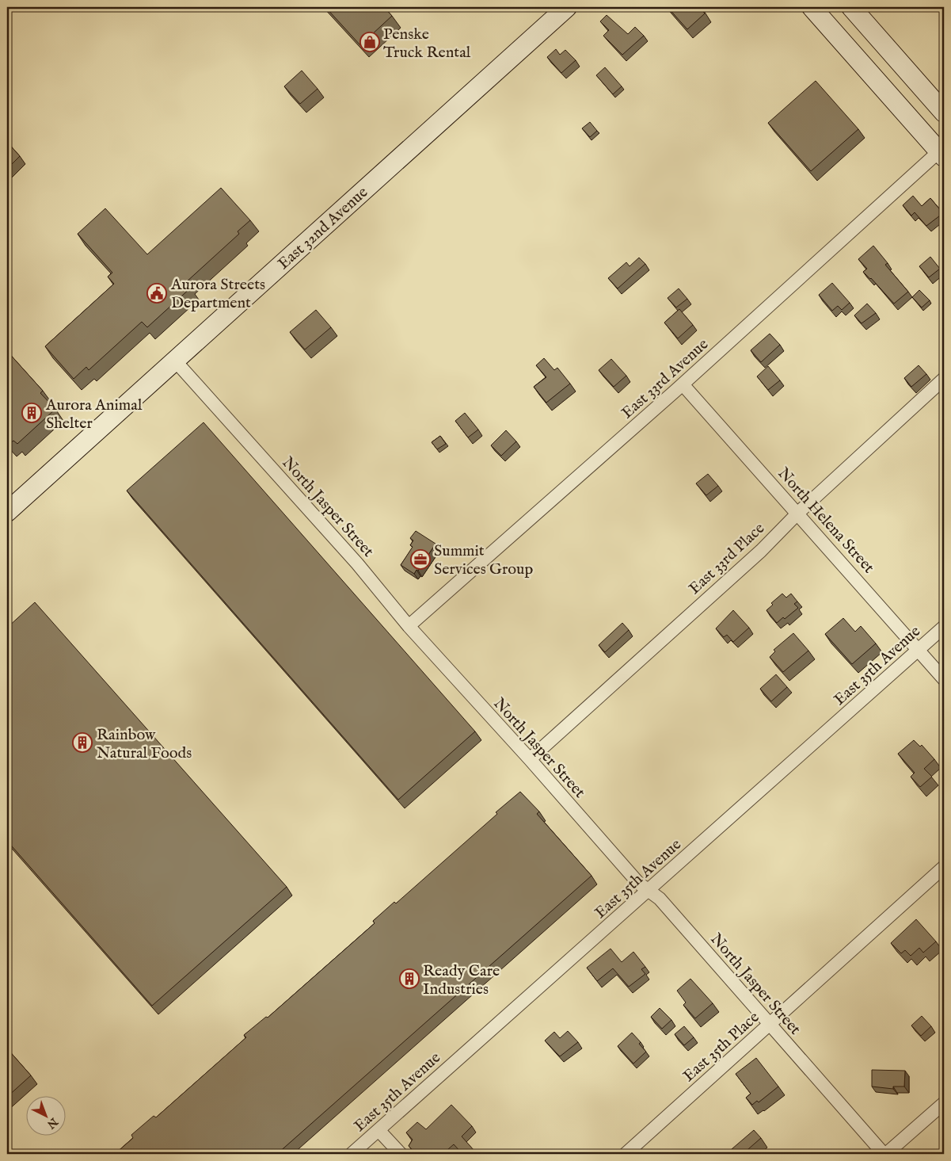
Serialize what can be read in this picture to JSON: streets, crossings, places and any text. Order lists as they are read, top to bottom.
{
  "streets": {
    "street": [
      "East 32nd Avenue",
      "East 33rd Avenue",
      "North Jasper Street",
      "North Helena Street",
      "East 33rd Place",
      "East 35th Avenue",
      "East 35th Place"
    ]
  },
  "crossings": [
    ["East 32nd Avenue", "North Jasper Street"],
    ["East 33rd Avenue", "North Jasper Street"],
    ["East 33rd Avenue", "North Helena Street"],
    ["North Jasper Street", "East 33rd Place"],
    ["North Jasper Street", "East 35th Avenue"],
    ["North Jasper Street", "East 35th Place"],
    ["North Helena Street", "East 33rd Place"],
    ["North Helena Street", "East 35th Avenue"]
  ],
  "places": {
    "shop": ["Penske Truck Rental"],
    "public building": ["Aurora Streets Department"],
    "building": ["Aurora Animal Shelter", "Rainbow Natural Foods", "Ready Care Industries"],
    "office": ["Summit Services Group"]
  },
  "north": "bottom right"
}
